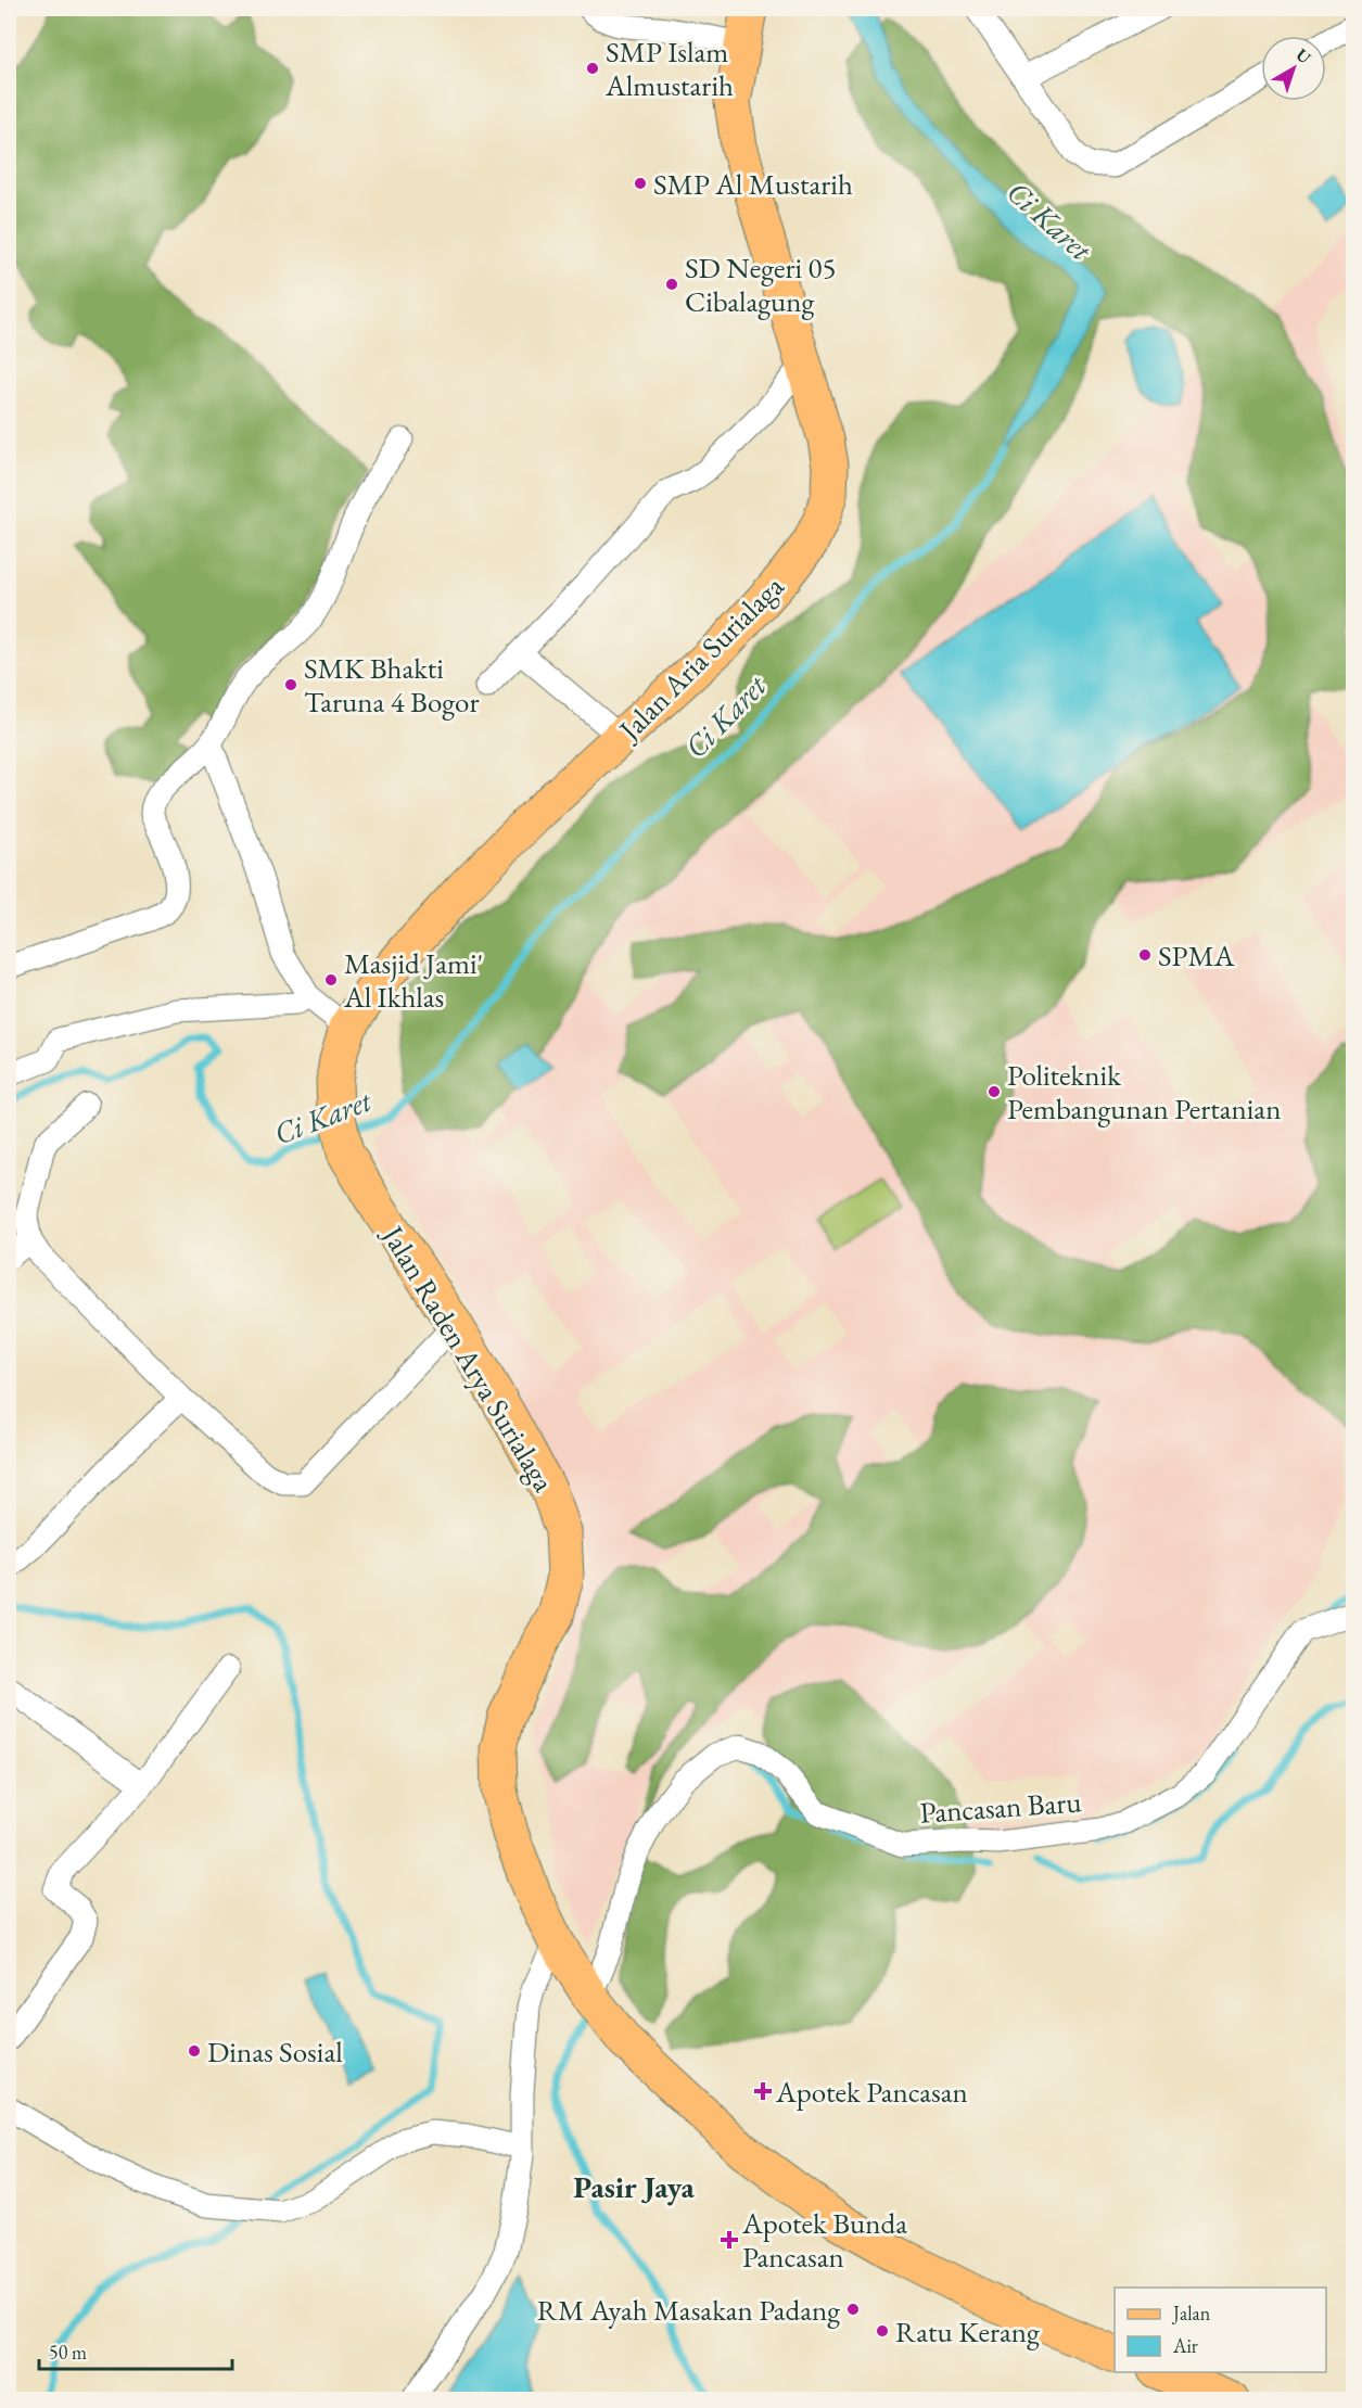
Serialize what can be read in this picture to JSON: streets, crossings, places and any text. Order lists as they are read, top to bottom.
{
  "streets": {
    "main road": ["Jalan Aria Surialaga", "Jalan Raden Arya Surialaga"],
    "street": ["Pancasan Baru"]
  },
  "crossings": [
    ["Jalan Aria Surialaga", "Jalan Raden Arya Surialaga"],
    ["Jalan Raden Arya Surialaga", "Pancasan Baru"]
  ],
  "districts": ["Pasir Jaya"],
  "water": ["Ci Karet"],
  "places": {
    "other": [
      "SMP Islam Almustarih",
      "SMP Al Mustarih",
      "SD Negeri 05 Cibalagung",
      "SMK Bhakti Taruna 4 Bogor",
      "SPMA",
      "Masjid Jami' Al Ikhlas",
      "Politeknik Pembangunan Pertanian",
      "Dinas Sosial",
      "RM Ayah Masakan Padang",
      "Ratu Kerang"
    ],
    "health": ["Apotek Pancasan", "Apotek Bunda Pancasan"]
  },
  "legend": ["Jalan", "Air"],
  "scale_bar": "50 m",
  "north": "top right"
}
